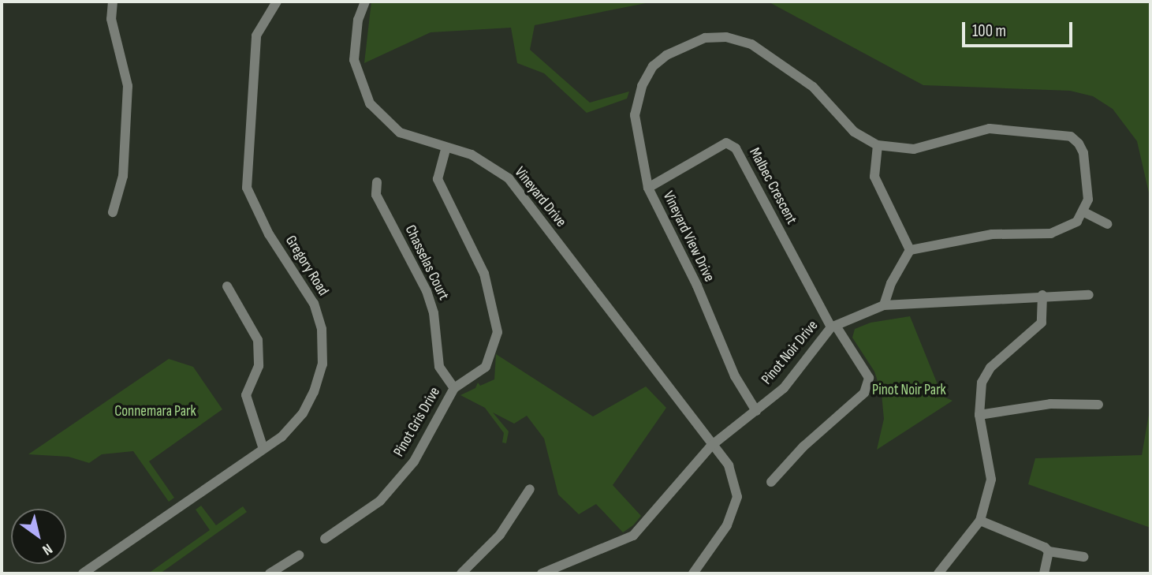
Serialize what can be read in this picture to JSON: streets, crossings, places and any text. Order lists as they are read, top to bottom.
{
  "streets": {
    "street": [
      "Malbec Crescent",
      "Vineyard Drive",
      "Vineyard View Drive",
      "Chasselas Court",
      "Gregory Road",
      "Pinot Noir Drive",
      "Pinot Gris Drive"
    ]
  },
  "crossings": [
    ["Malbec Crescent", "Vineyard View Drive"],
    ["Malbec Crescent", "Pinot Noir Drive"],
    ["Vineyard Drive", "Pinot Noir Drive"],
    ["Vineyard Drive", "Pinot Gris Drive"],
    ["Vineyard View Drive", "Pinot Noir Drive"],
    ["Chasselas Court", "Pinot Gris Drive"]
  ],
  "parks": ["Pinot Noir Park", "Connemara Park"],
  "scale_bar": "100 m",
  "north": "bottom right"
}
